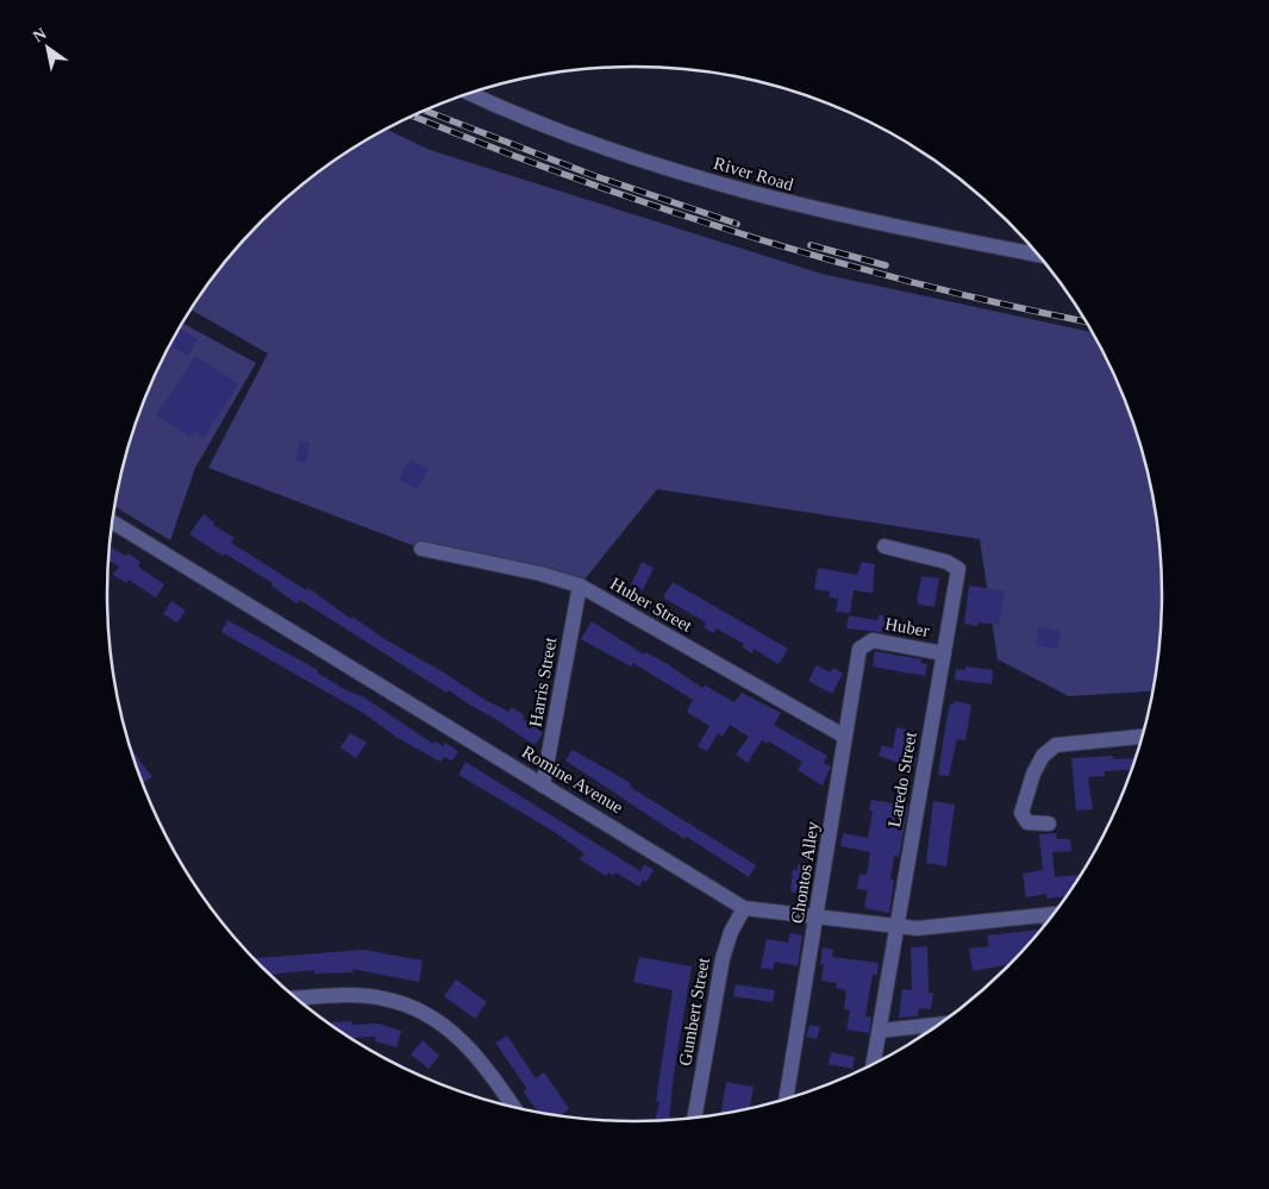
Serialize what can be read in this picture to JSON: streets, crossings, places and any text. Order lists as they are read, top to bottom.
{
  "streets": {
    "street": [
      "River Road",
      "Huber Street",
      "Huber",
      "Harris Street",
      "Romine Avenue",
      "Laredo Street",
      "Chontos Alley",
      "Gumbert Street"
    ]
  },
  "crossings": [
    ["Huber Street", "Harris Street"],
    ["Huber Street", "Chontos Alley"],
    ["Huber", "Laredo Street"],
    ["Huber", "Chontos Alley"],
    ["Harris Street", "Romine Avenue"],
    ["Romine Avenue", "Laredo Street"],
    ["Romine Avenue", "Chontos Alley"],
    ["Romine Avenue", "Gumbert Street"]
  ],
  "north": "top left"
}
